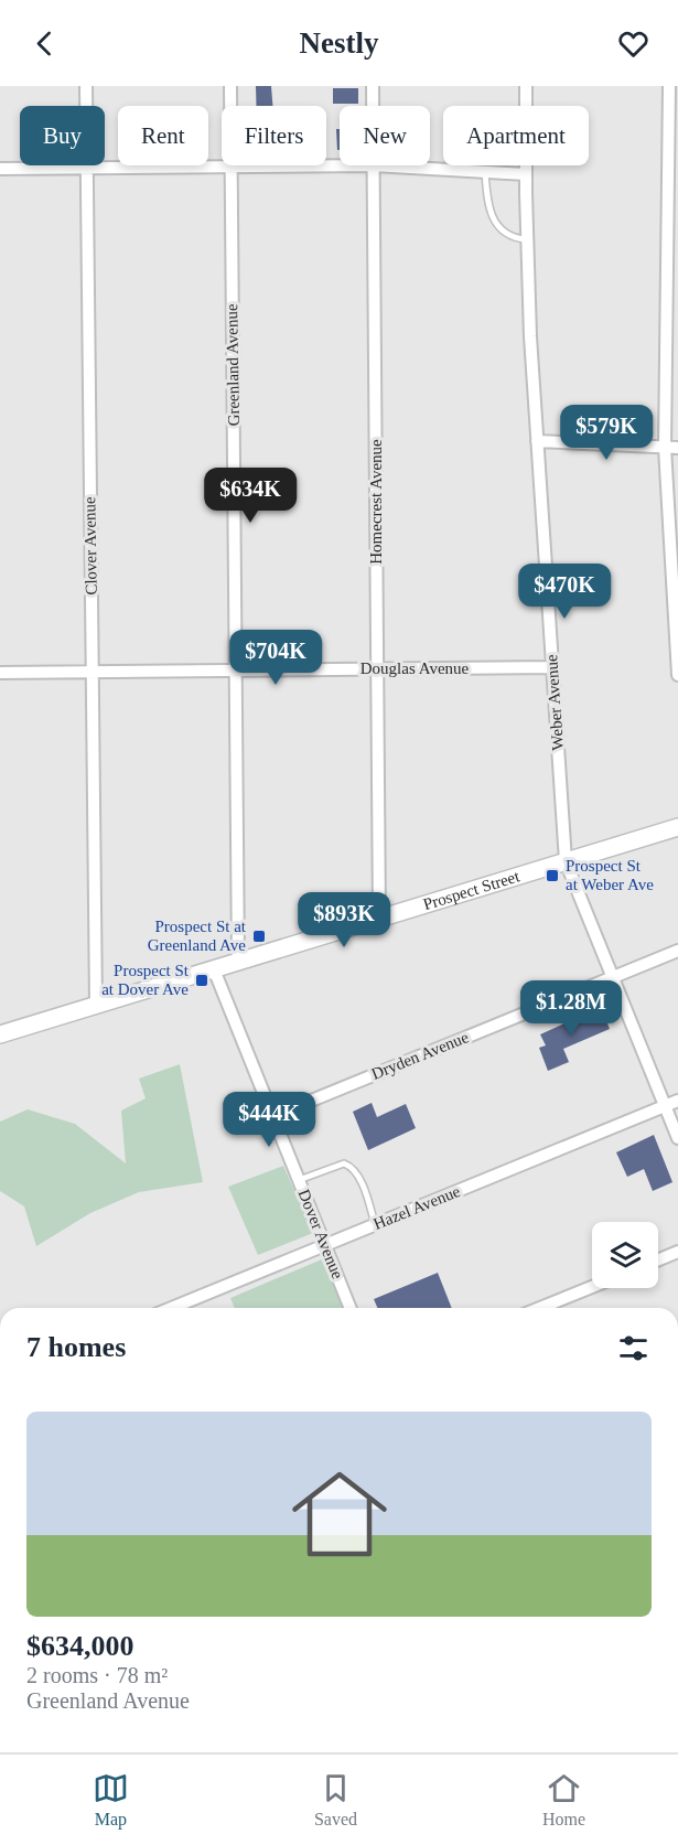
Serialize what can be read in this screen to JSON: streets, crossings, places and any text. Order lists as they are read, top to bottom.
{
  "streets": {
    "street": [
      "Greenland Avenue",
      "Homecrest Avenue",
      "Clover Avenue",
      "Douglas Avenue",
      "Weber Avenue",
      "Prospect Street",
      "Dryden Avenue",
      "Hazel Avenue",
      "Dover Avenue"
    ]
  },
  "crossings": [
    ["Greenland Avenue", "Douglas Avenue"],
    ["Greenland Avenue", "Prospect Street"],
    ["Homecrest Avenue", "Douglas Avenue"],
    ["Homecrest Avenue", "Prospect Street"],
    ["Clover Avenue", "Douglas Avenue"],
    ["Clover Avenue", "Prospect Street"],
    ["Douglas Avenue", "Weber Avenue"],
    ["Weber Avenue", "Prospect Street"],
    ["Weber Avenue", "Dryden Avenue"],
    ["Weber Avenue", "Hazel Avenue"],
    ["Prospect Street", "Dover Avenue"],
    ["Dryden Avenue", "Dover Avenue"],
    ["Hazel Avenue", "Dover Avenue"]
  ],
  "places": {
    "transit": ["Prospect St at Weber Ave", "Prospect St at Greenland Ave", "Prospect St at Dover Ave"]
  },
  "page": {
    "header": "Nestly",
    "chip": [
      "Buy",
      "Rent",
      "Filters",
      "New",
      "Apartment"
    ],
    "price": [
      "$579K",
      "$634K",
      "$470K",
      "$704K",
      "$893K",
      "$1.28M",
      "$444K"
    ],
    "heading": "7 homes",
    "list": [
      {
        "name": "$634,000",
        "note": "2 rooms · 78 m² · Greenland Avenue"
      }
    ],
    "tabs": ["Map", "Saved", "Home"]
  }
}
